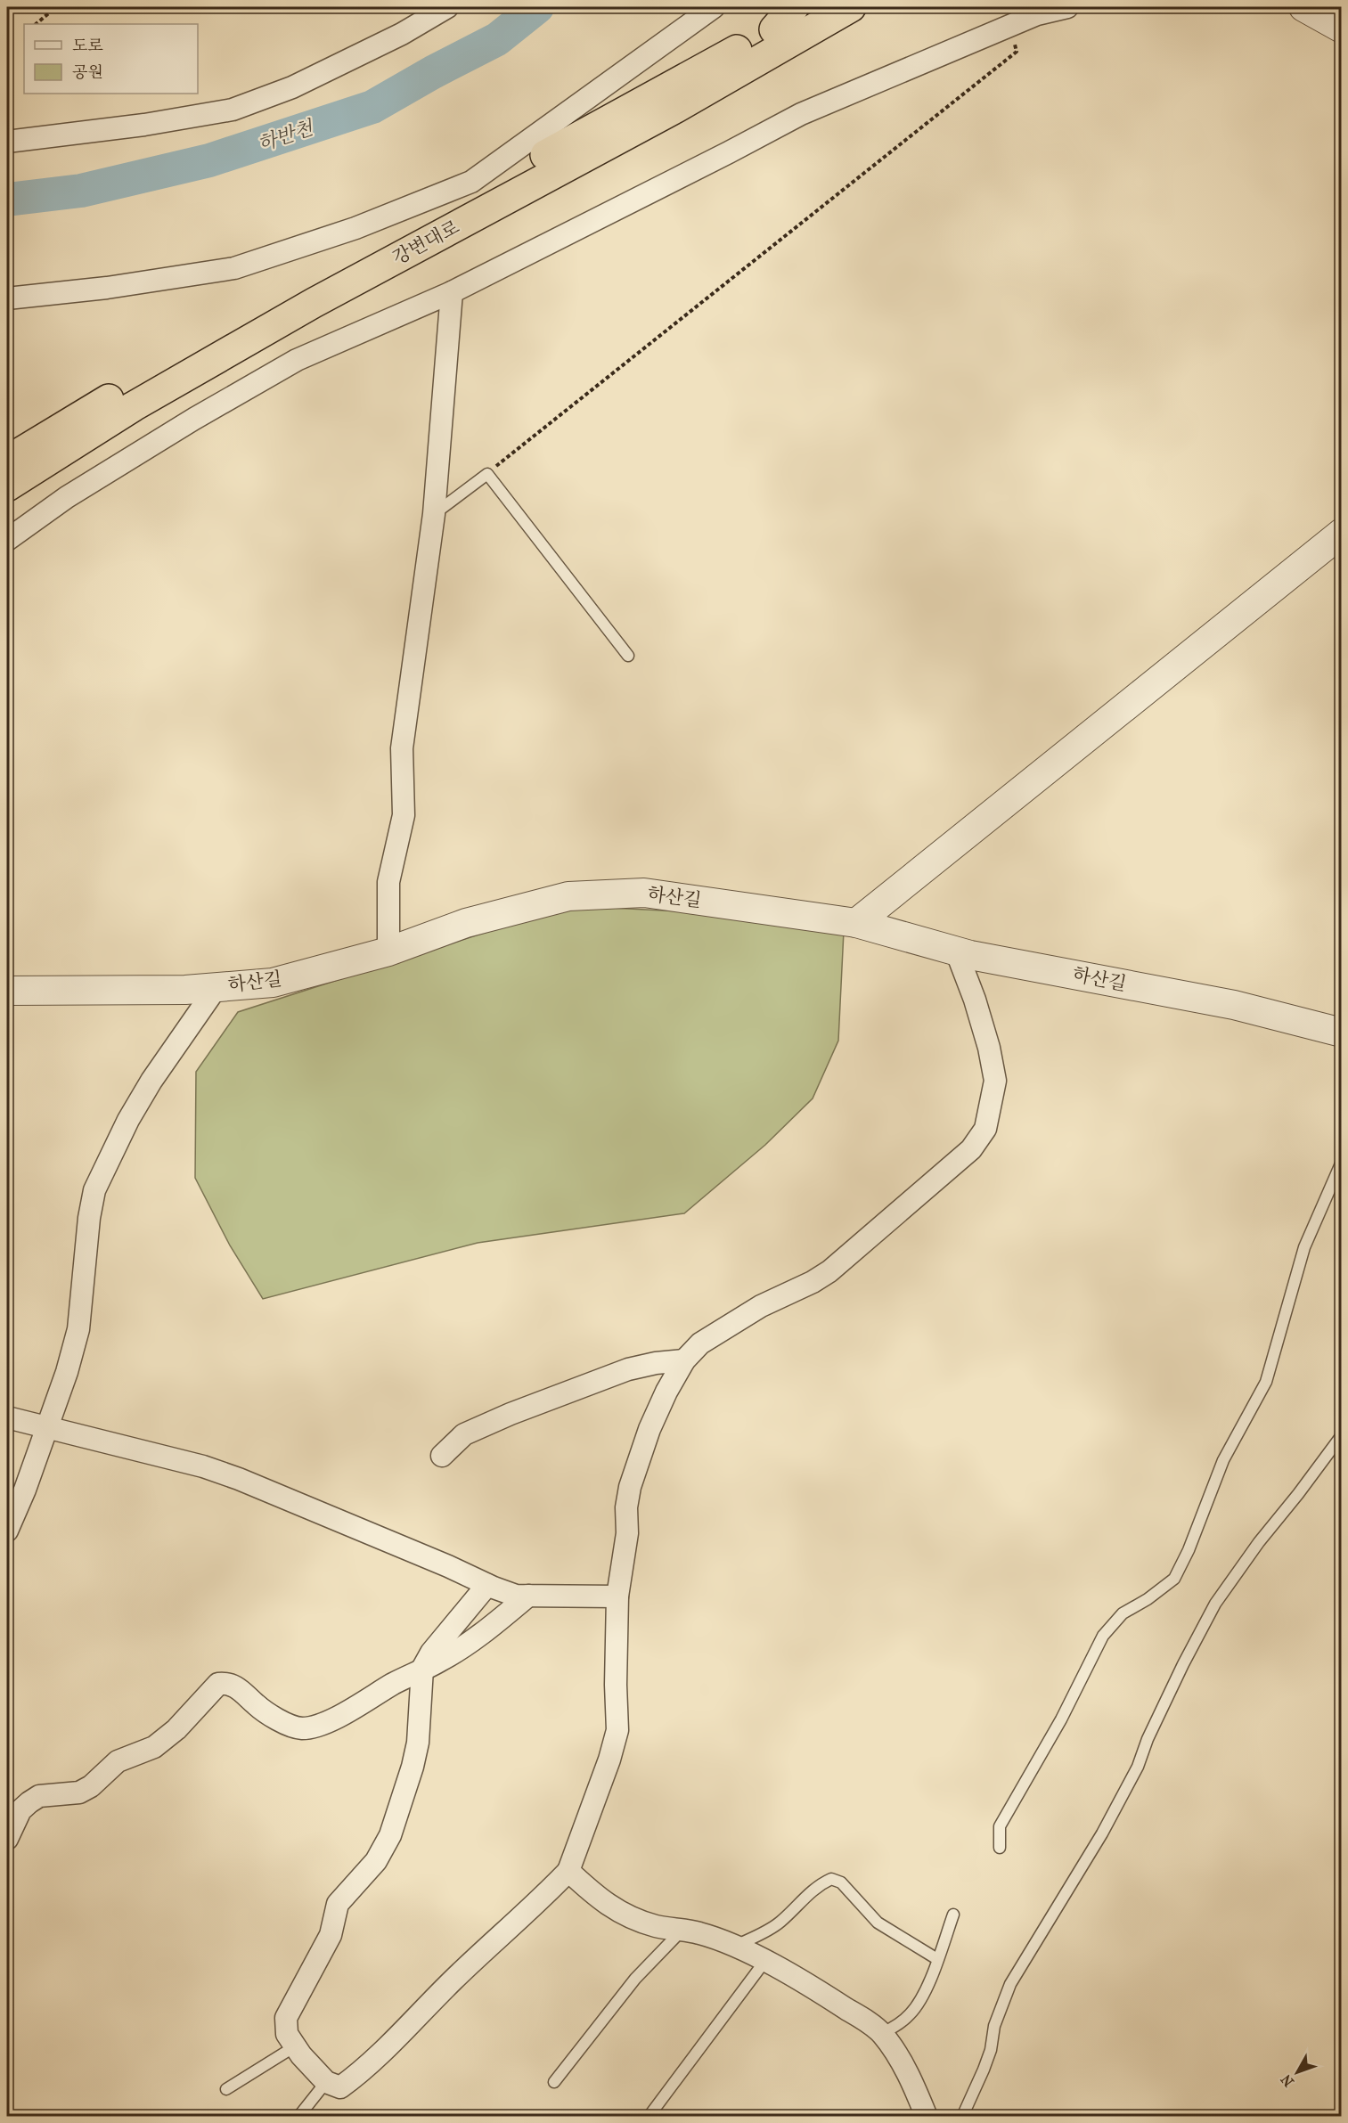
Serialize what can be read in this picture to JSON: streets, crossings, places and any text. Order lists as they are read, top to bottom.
{
  "streets": {
    "highway": ["강변대로"],
    "street": ["하산길"]
  },
  "water": ["하반천"],
  "legend": ["도로", "공원"],
  "north": "bottom left"
}
